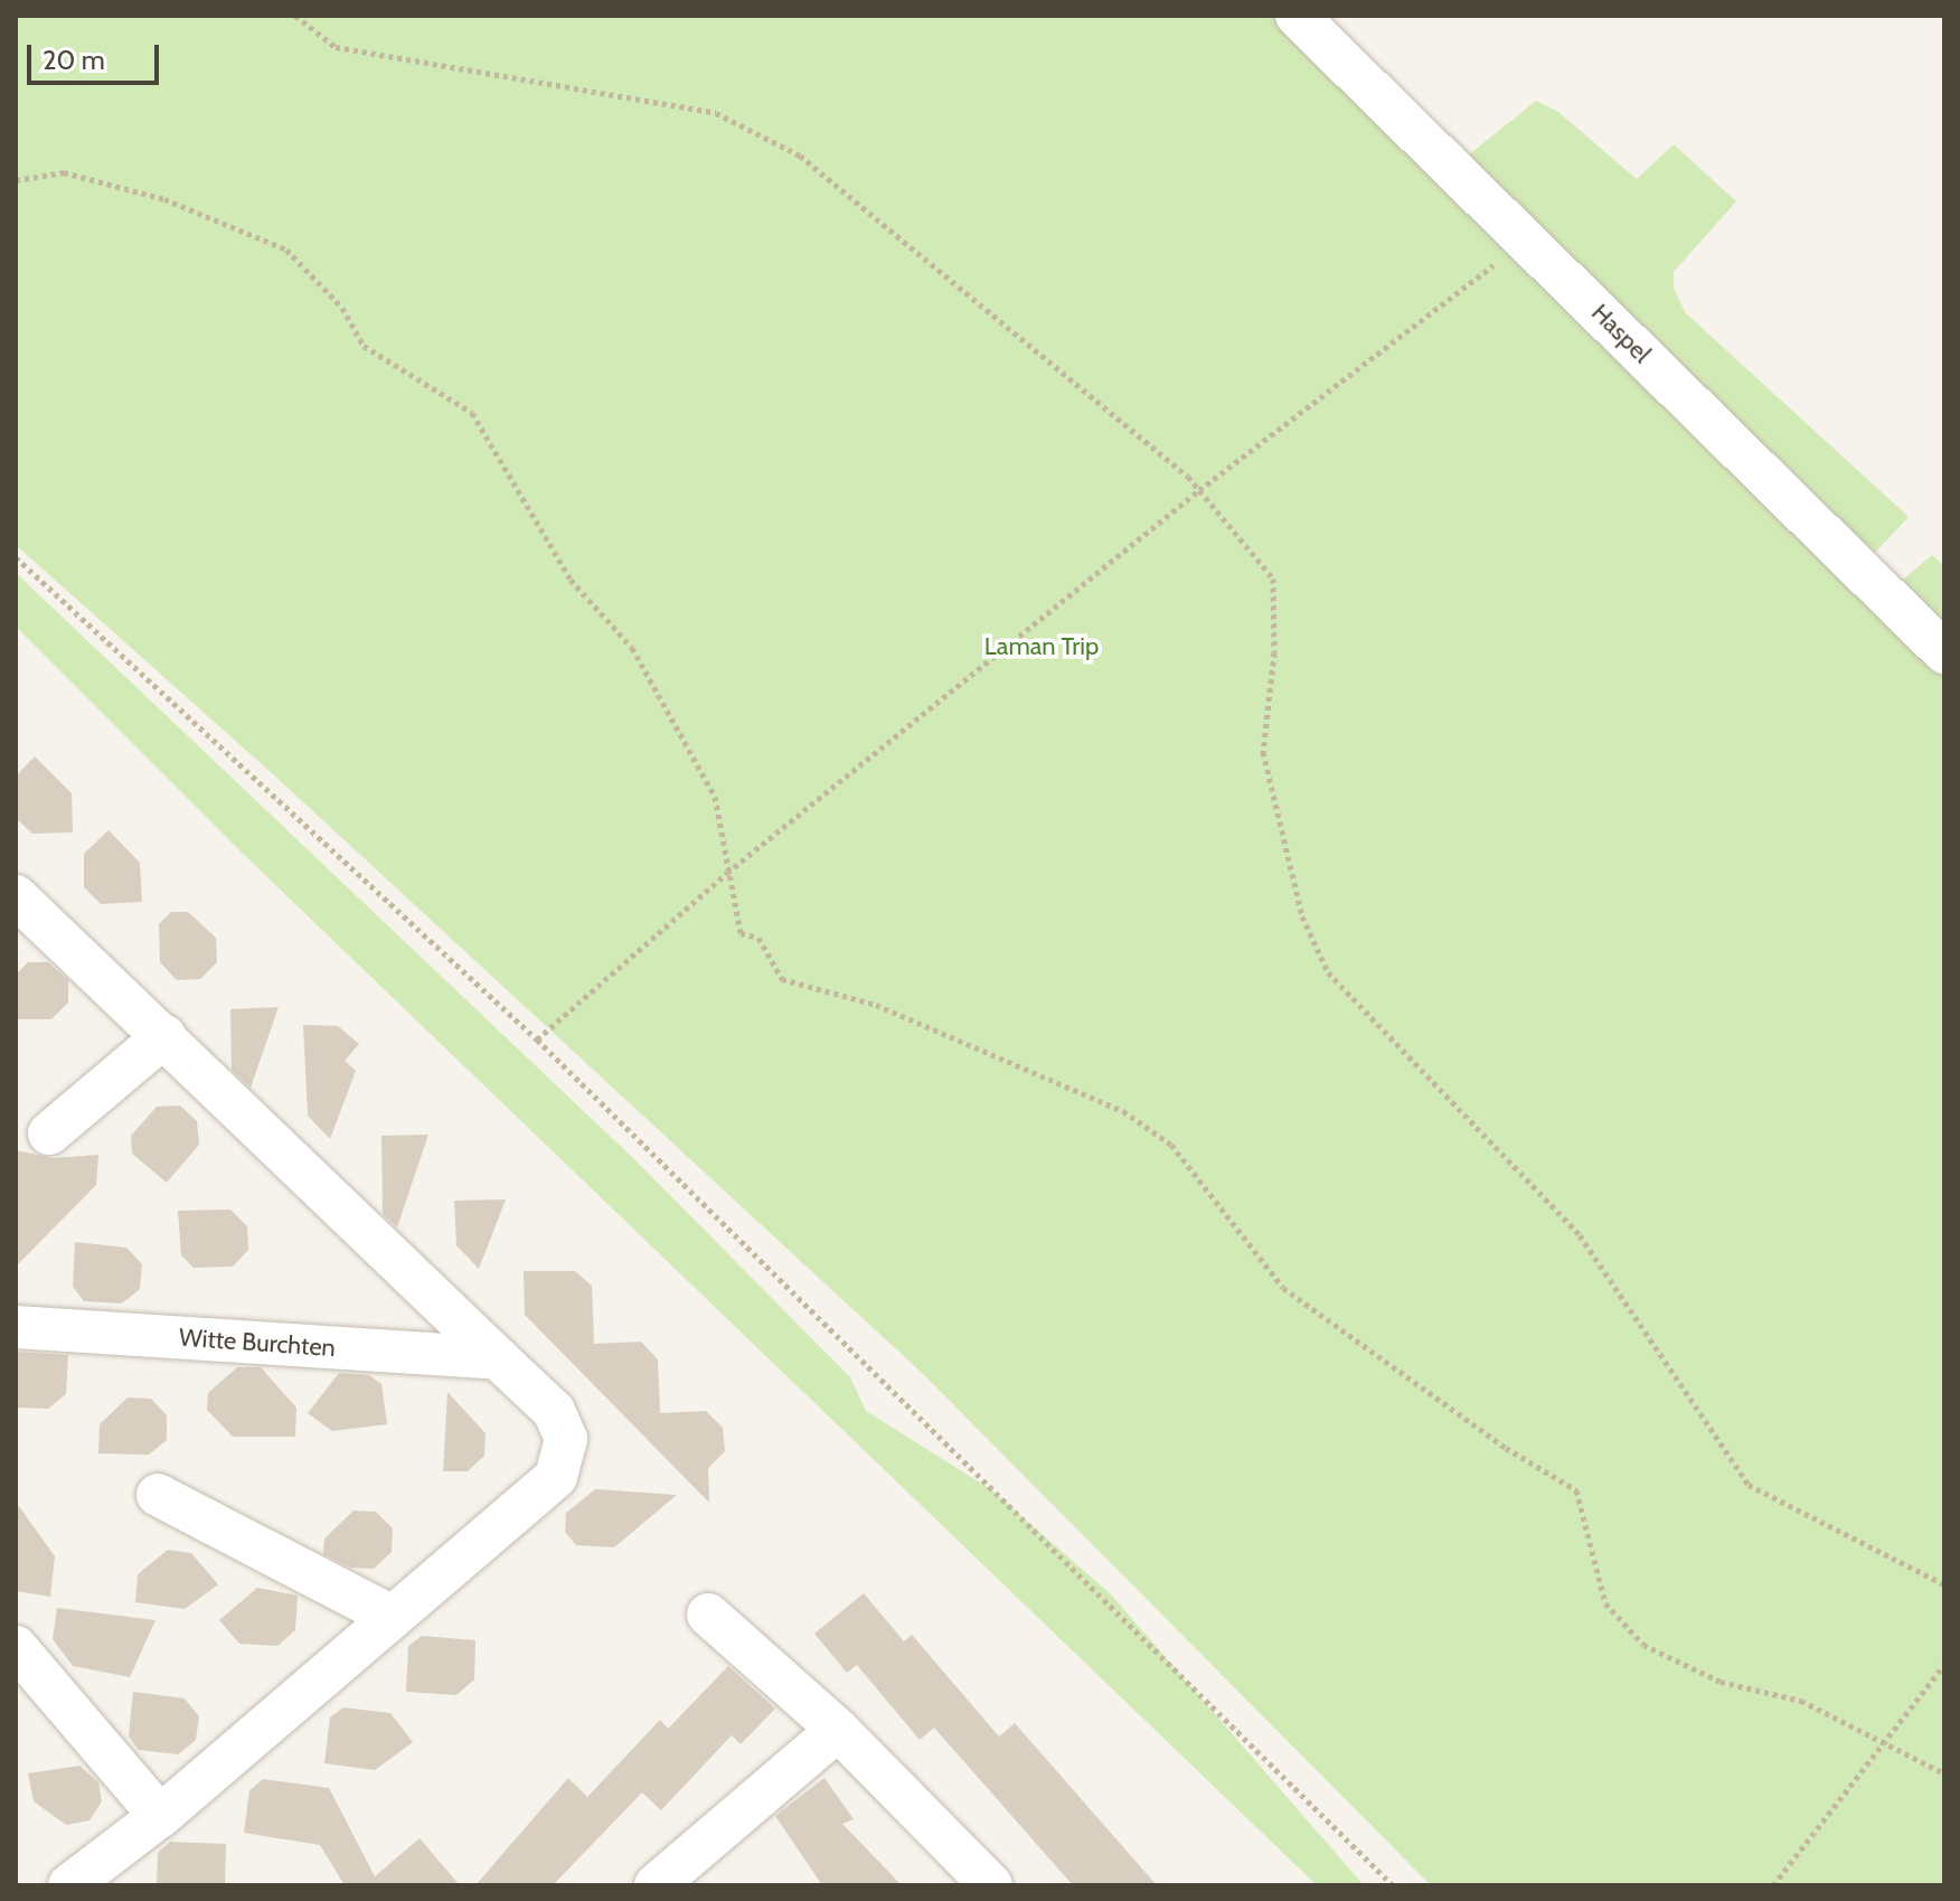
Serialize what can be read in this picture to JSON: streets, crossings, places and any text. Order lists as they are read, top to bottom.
{
  "streets": {
    "street": ["Haspel", "Witte Burchten"]
  },
  "parks": ["Laman Trip"],
  "scale_bar": "20 m"
}
